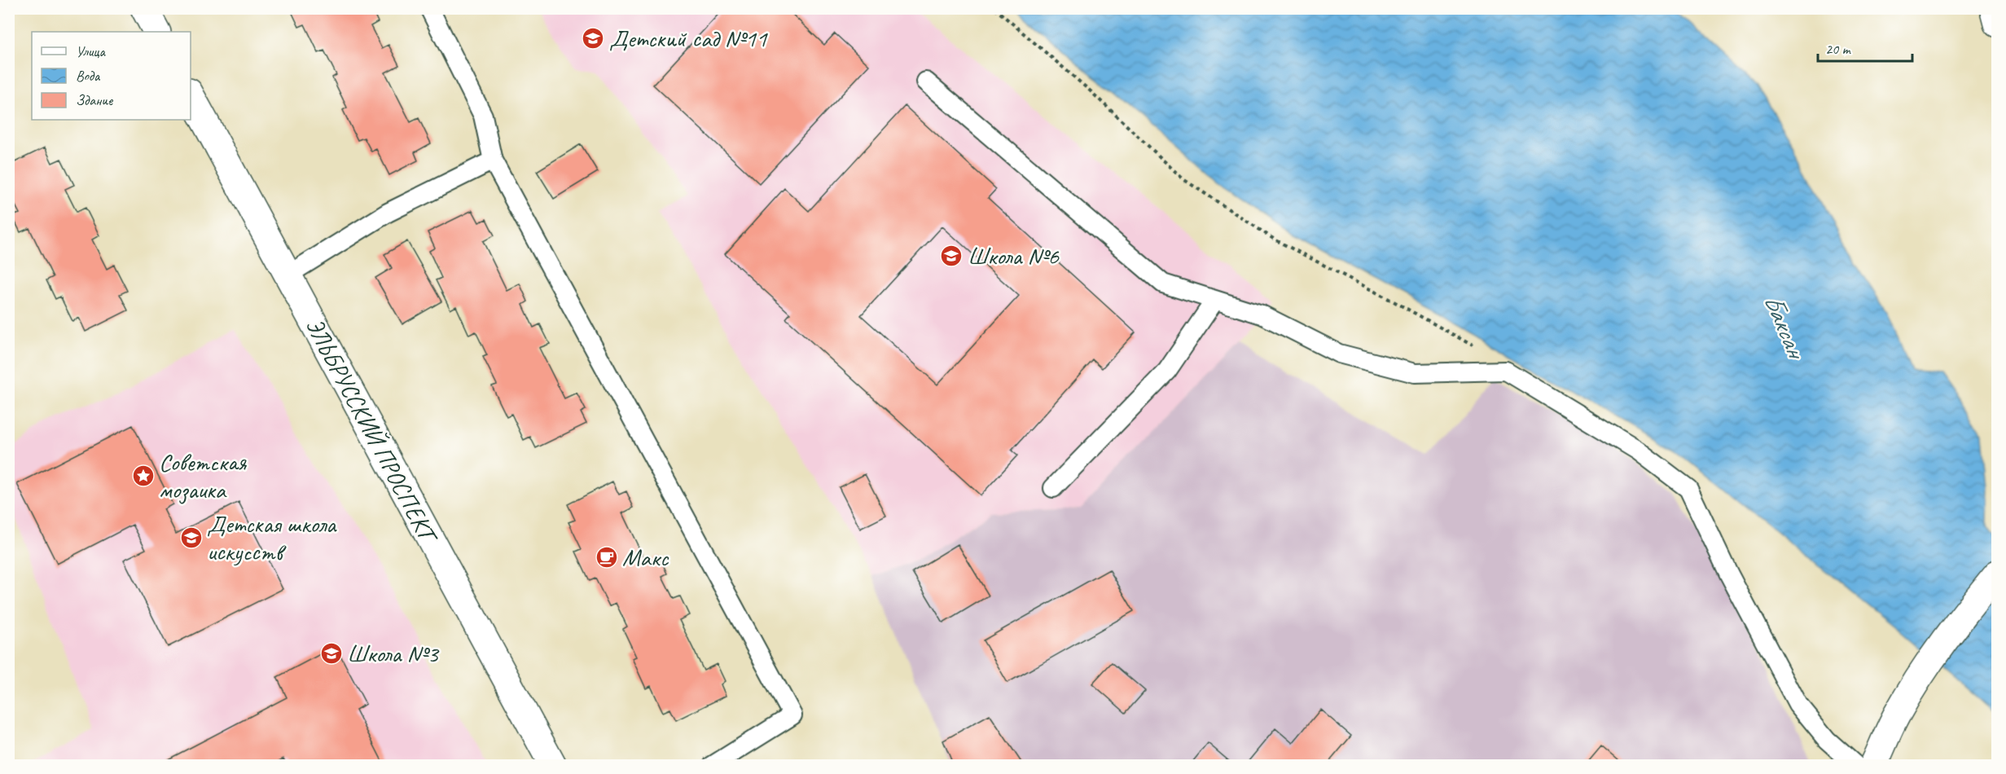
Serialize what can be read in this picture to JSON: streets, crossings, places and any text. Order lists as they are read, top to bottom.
{
  "streets": {
    "main road": ["ЭЛЬБРУССКИЙ ПРОСПЕКТ"]
  },
  "water": ["Баксан"],
  "places": {
    "school or university": [
      "Детский сад №11",
      "Школа №6",
      "Детская школа искусств",
      "Школа №3"
    ],
    "place": ["Советская мозаика"],
    "cafe": ["Макс"]
  },
  "legend": ["Улица", "Вода", "Здание"],
  "scale_bar": "20 m"
}
